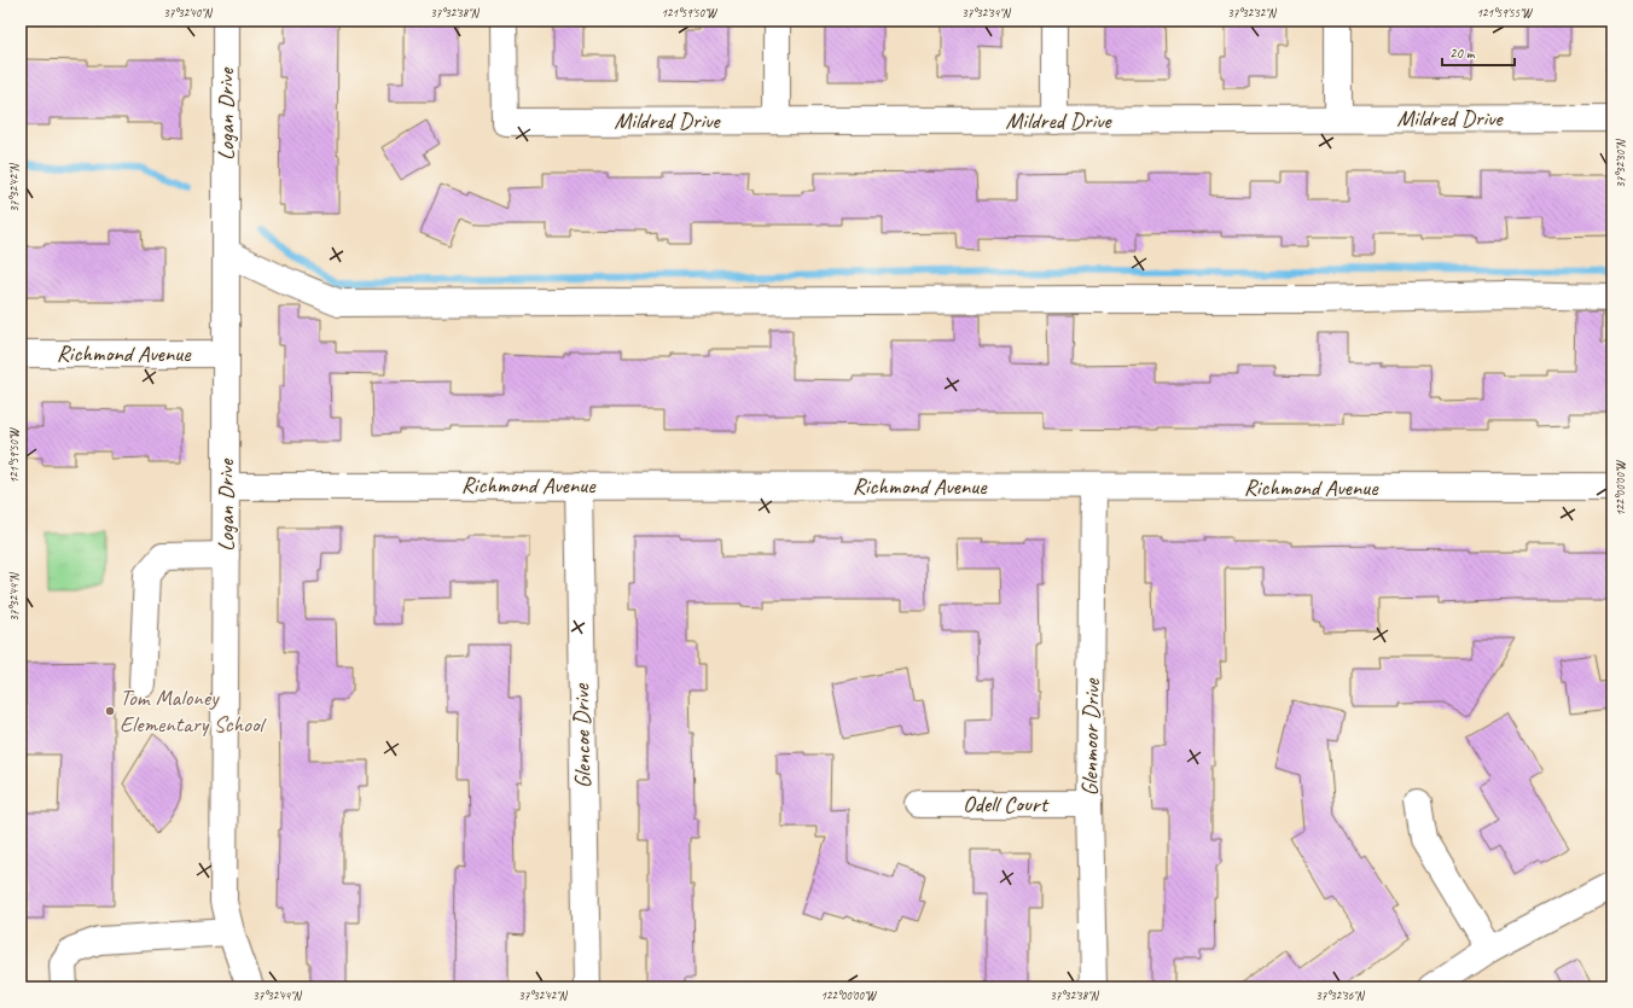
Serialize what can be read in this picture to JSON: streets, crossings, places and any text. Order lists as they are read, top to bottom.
{
  "streets": {
    "street": [
      "Logan Drive",
      "Mildred Drive",
      "Richmond Avenue",
      "Glencoe Drive",
      "Glenmoor Drive",
      "Odell Court"
    ]
  },
  "crossings": [
    ["Logan Drive", "Richmond Avenue"],
    ["Richmond Avenue", "Glencoe Drive"],
    ["Richmond Avenue", "Glenmoor Drive"],
    ["Glenmoor Drive", "Odell Court"]
  ],
  "places": ["Tom Maloney Elementary School"],
  "scale_bar": "20 m",
  "coordinates": [
    "37°32'40\"N",
    "37°32'38\"N",
    "121°59'50\"W",
    "37°32'34\"N",
    "37°32'32\"N",
    "121°59'55\"W",
    "37°32'30\"N",
    "37°32'42\"N",
    "122°00'00\"W",
    "37°32'44\"N",
    "37°32'36\"N"
  ]
}
